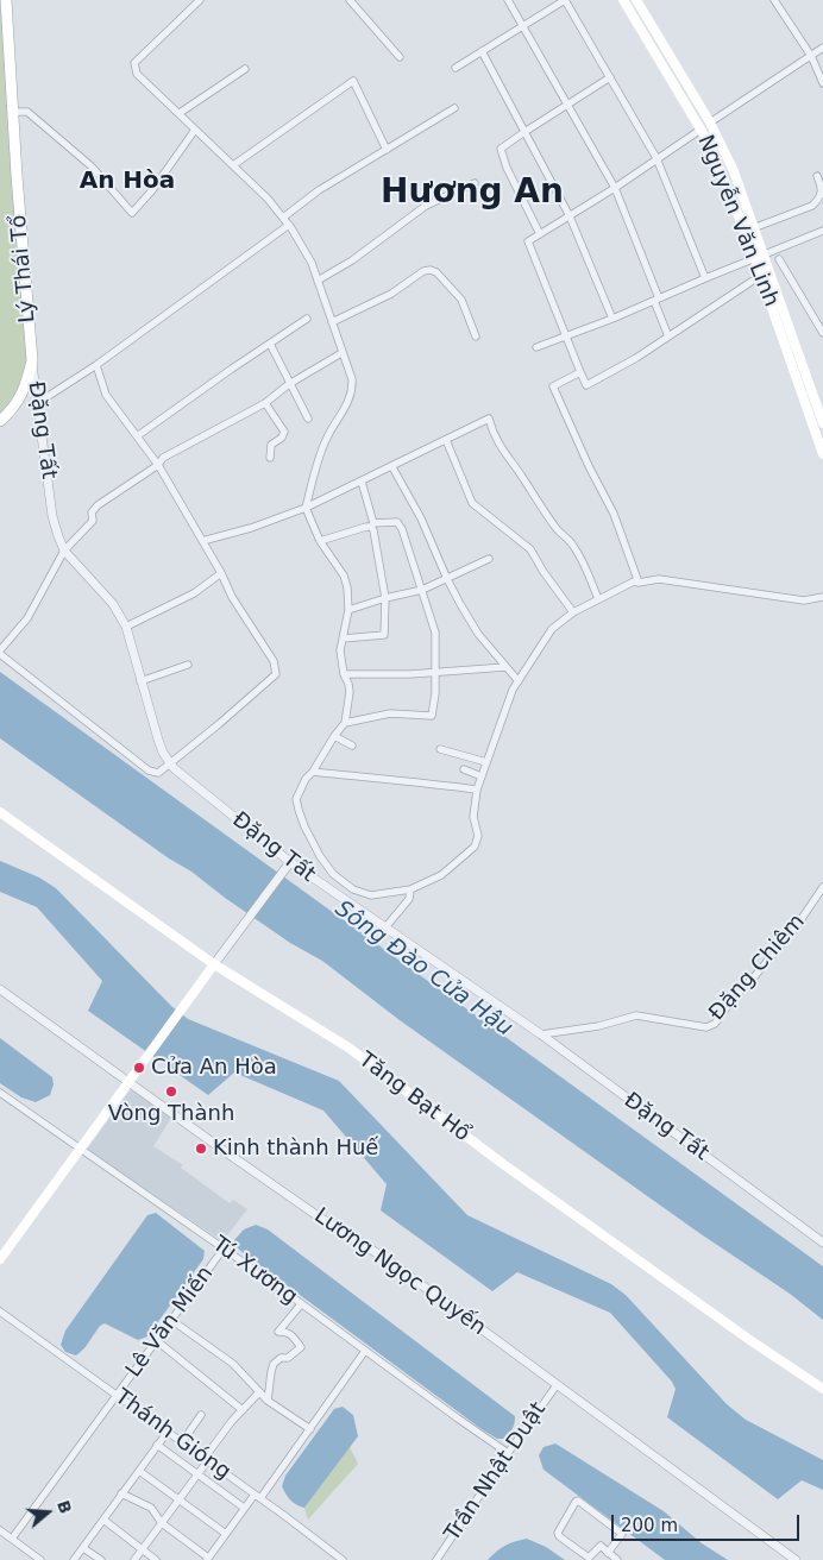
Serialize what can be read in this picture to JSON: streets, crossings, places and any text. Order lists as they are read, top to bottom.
{
  "streets": {
    "main road": ["Nguyễn Văn Linh", "Lý Thái Tổ", "Tăng Bạt Hổ"],
    "street": [
      "Đặng Tất",
      "Đặng Chiêm",
      "Tú Xương",
      "Lương Ngọc Quyến",
      "Lê Văn Miến",
      "Thánh Gióng",
      "Trần Nhật Duật"
    ]
  },
  "crossings": [
    ["Lý Thái Tổ", "Đặng Tất"],
    ["Đặng Tất", "Đặng Chiêm"],
    ["Tú Xương", "Lê Văn Miến"],
    ["Tú Xương", "Trần Nhật Duật"],
    ["Lương Ngọc Quyến", "Trần Nhật Duật"],
    ["Lê Văn Miến", "Thánh Gióng"]
  ],
  "districts": ["An Hòa", "Hương An"],
  "water": ["Sông Đào Cửa Hậu"],
  "places": ["Cửa An Hòa", "Vòng Thành", "Kinh thành Huế"],
  "scale_bar": "200 m",
  "north": "right"
}
